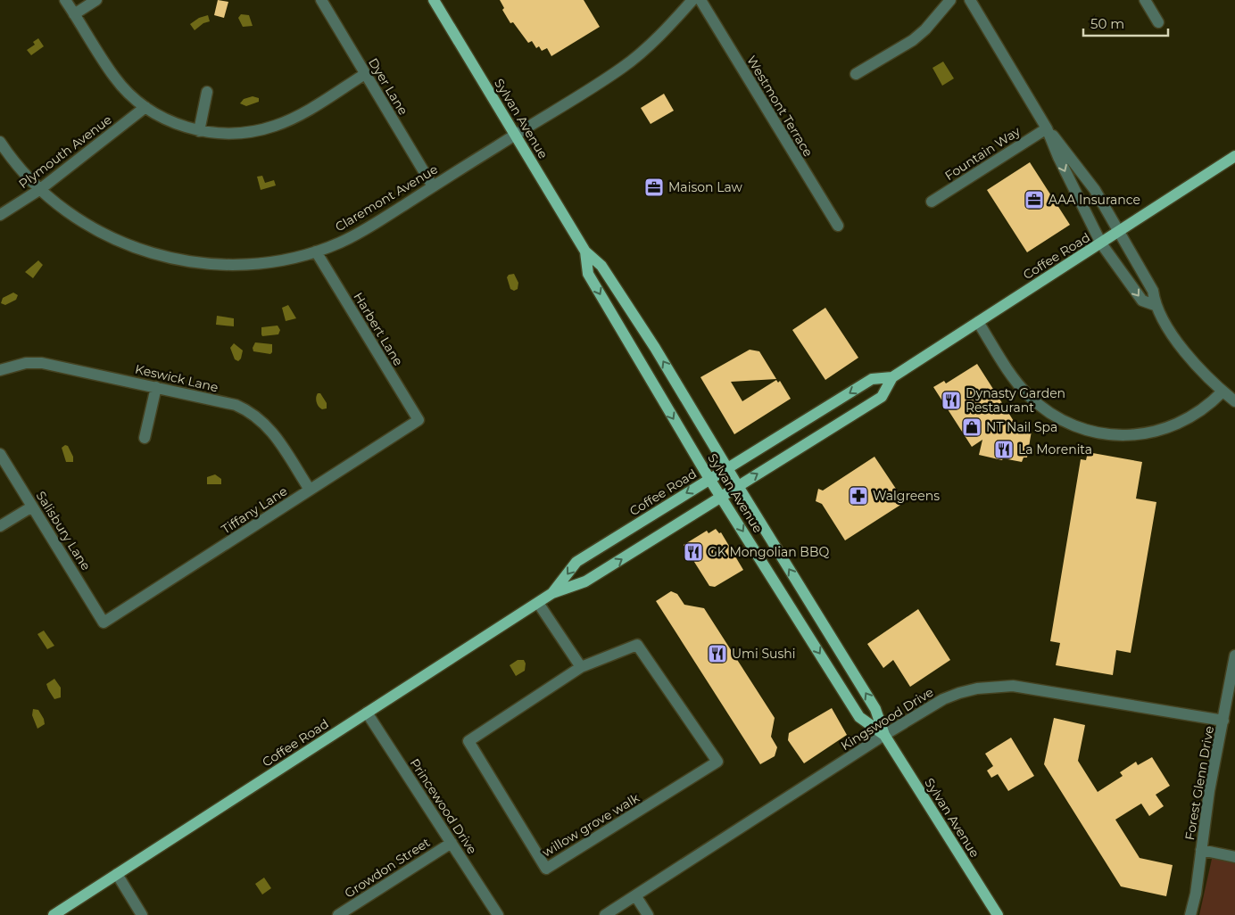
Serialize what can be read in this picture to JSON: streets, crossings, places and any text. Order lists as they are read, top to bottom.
{
  "streets": {
    "main road": ["Sylvan Avenue", "Coffee Road"],
    "street": [
      "Dyer Lane",
      "Westmont Terrace",
      "Plymouth Avenue",
      "Fountain Way",
      "Claremont Avenue",
      "Harbert Lane",
      "Keswick Lane",
      "Tiffany Lane",
      "Salisbury Lane",
      "Kingswood Drive",
      "Forest Glenn Drive",
      "Princewood Drive",
      "willow grove walk",
      "Growdon Street"
    ]
  },
  "crossings": [
    ["Dyer Lane", "Claremont Avenue"],
    ["Sylvan Avenue", "Claremont Avenue"],
    ["Sylvan Avenue", "Coffee Road"],
    ["Sylvan Avenue", "Kingswood Drive"],
    ["Plymouth Avenue", "Claremont Avenue"],
    ["Claremont Avenue", "Harbert Lane"],
    ["Coffee Road", "Princewood Drive"],
    ["Harbert Lane", "Tiffany Lane"],
    ["Keswick Lane", "Tiffany Lane"],
    ["Tiffany Lane", "Salisbury Lane"],
    ["Kingswood Drive", "Forest Glenn Drive"],
    ["Princewood Drive", "Growdon Street"]
  ],
  "places": {
    "office": ["Maison Law", "AAA Insurance"],
    "restaurant": [
      "Dynasty Garden Restaurant",
      "La Morenita",
      "GK Mongolian BBQ",
      "Umi Sushi"
    ],
    "shop": ["NT Nail Spa"],
    "pharmacy": ["Walgreens"]
  },
  "scale_bar": "50 m"
}
